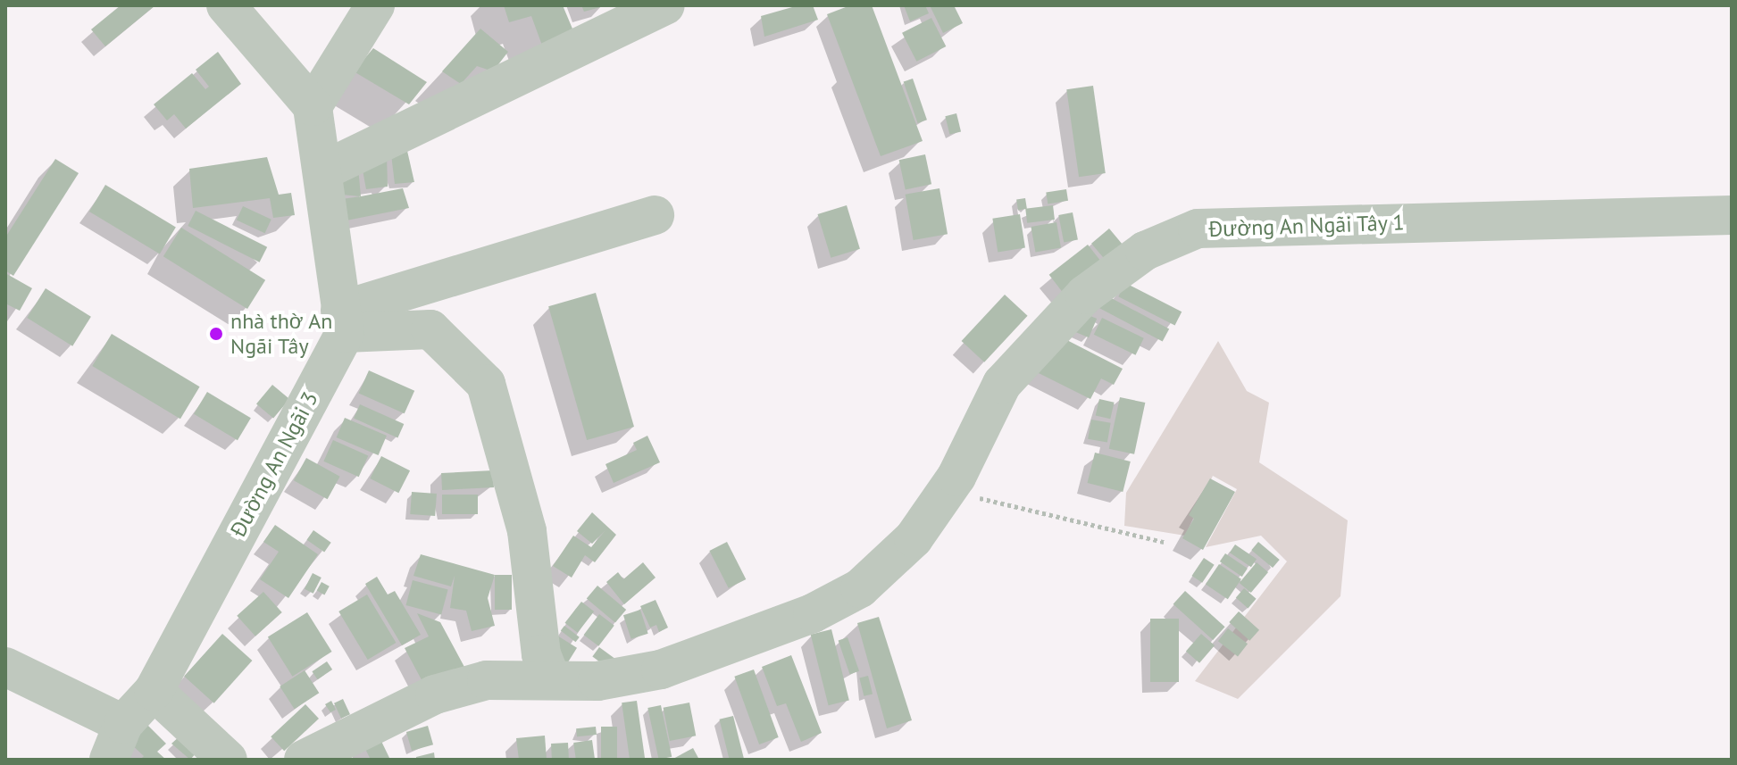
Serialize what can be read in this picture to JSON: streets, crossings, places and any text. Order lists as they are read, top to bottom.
{
  "streets": {
    "street": ["Đường An Ngãi Tây 1", "Đường An Ngãi 3"]
  },
  "places": ["nhà thờ An Ngãi Tây"]
}
